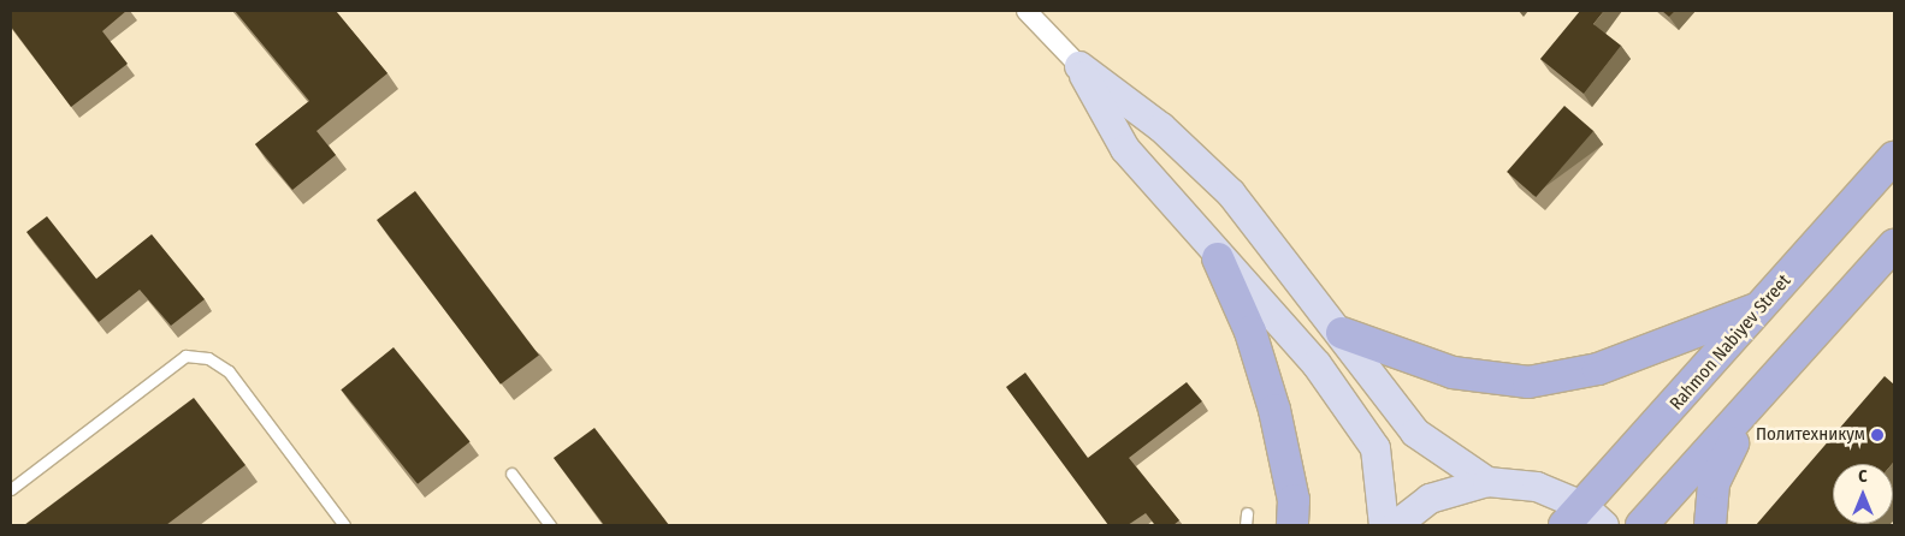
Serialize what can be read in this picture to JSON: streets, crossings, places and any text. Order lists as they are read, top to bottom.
{
  "streets": {
    "main road": ["Rahmon Nabiyev Street"]
  },
  "places": ["Политехникум"],
  "north": "top"
}
